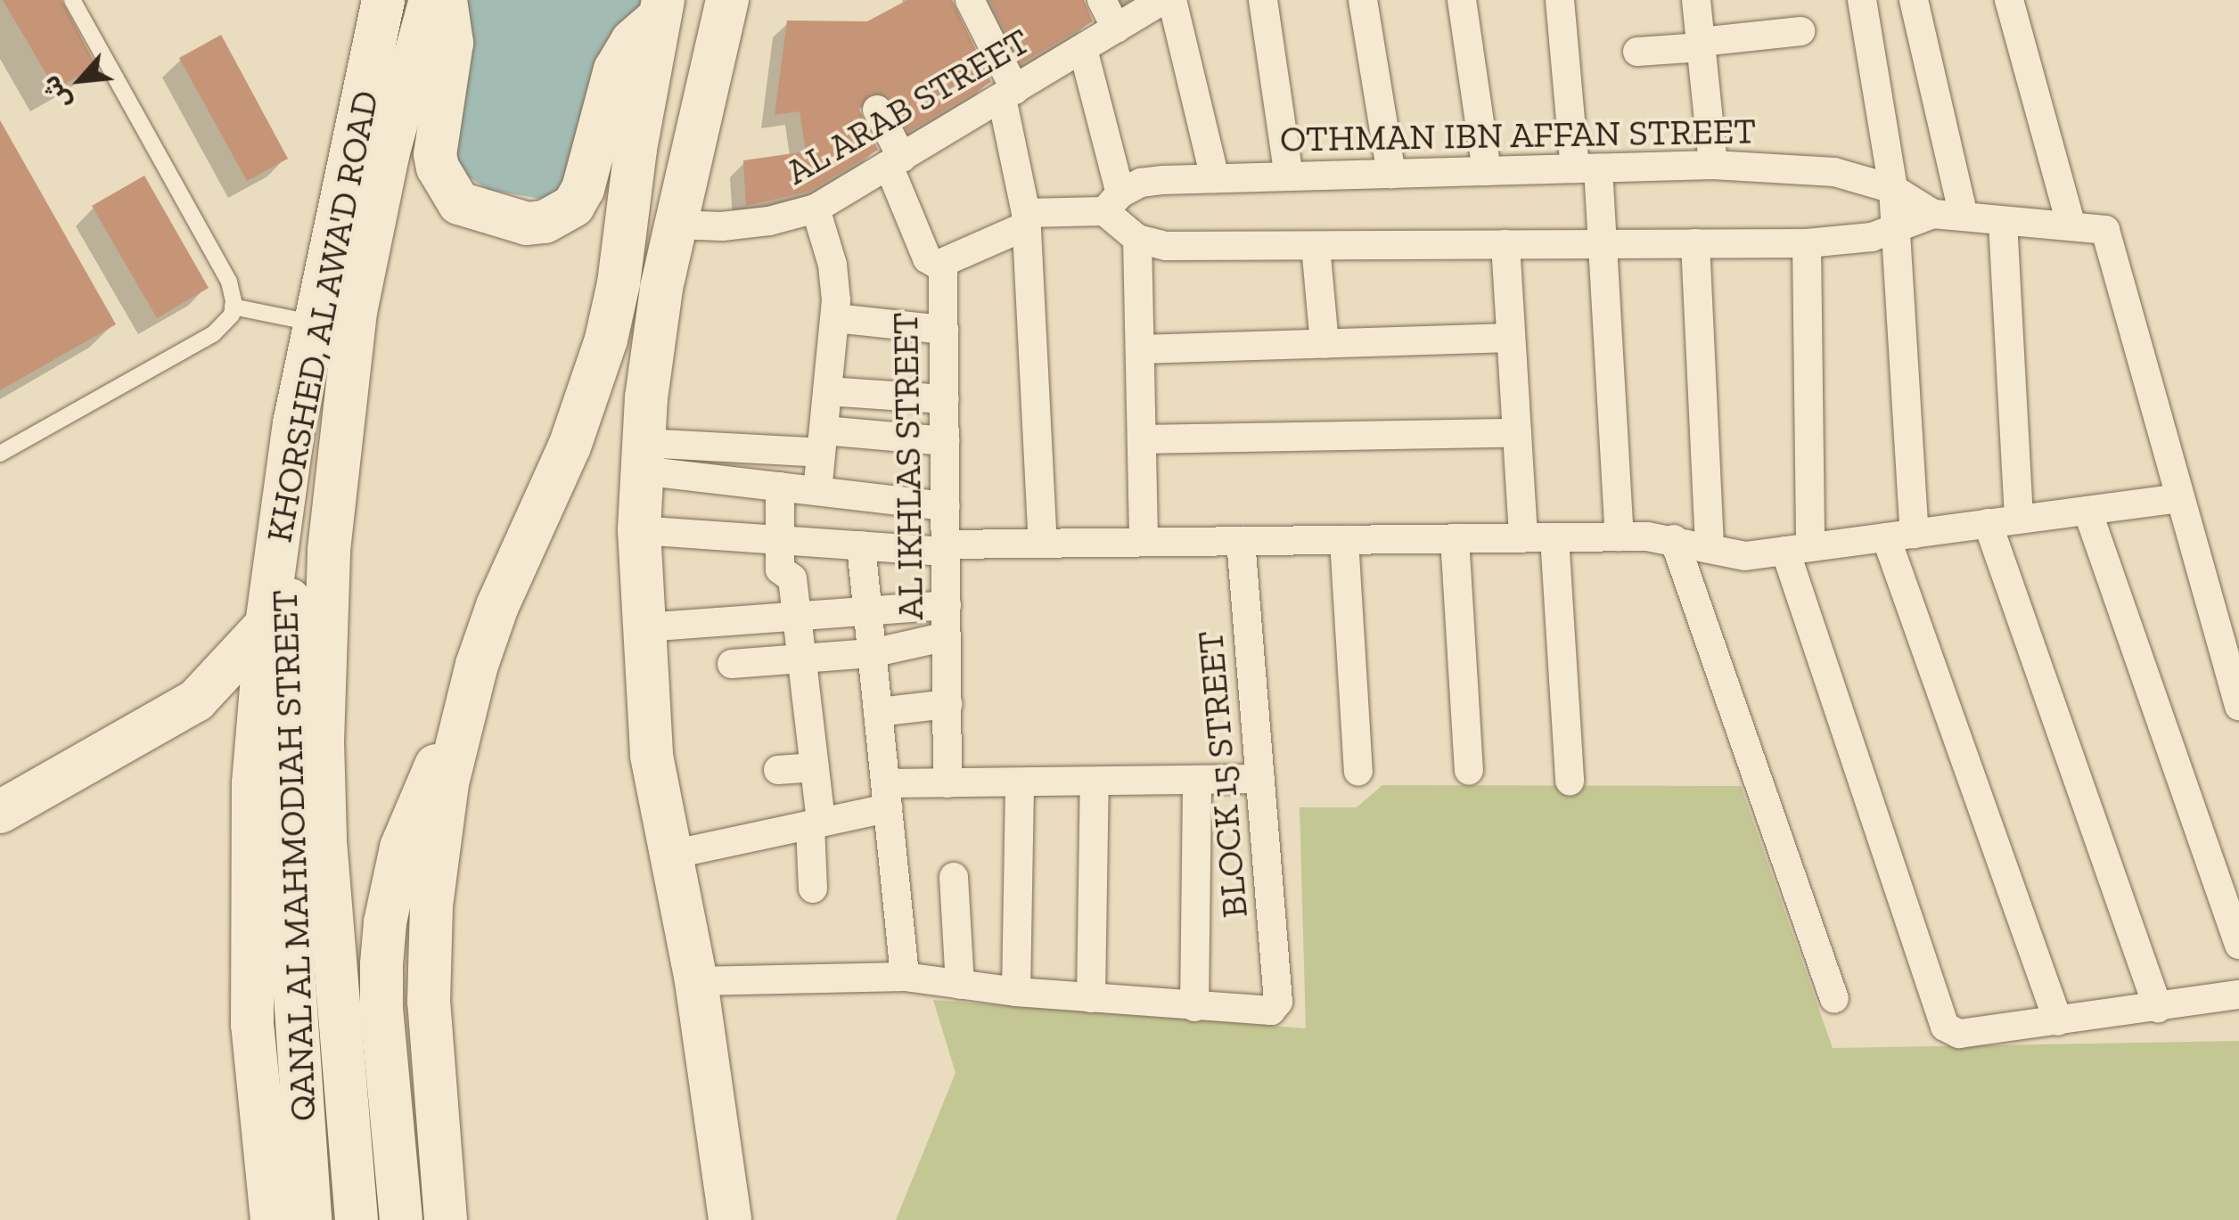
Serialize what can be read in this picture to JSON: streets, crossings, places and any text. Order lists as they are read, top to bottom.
{
  "streets": {
    "main road": ["KHORSHED, AL AWA'D ROAD", "QANAL AL MAHMODIAH STREET"],
    "street": [
      "AL ARAB STREET",
      "OTHMAN IBN AFFAN STREET",
      "AL IKHLAS STREET",
      "BLOCK 15 STREET"
    ]
  },
  "crossings": [
    ["AL ARAB STREET", "AL IKHLAS STREET"],
    ["KHORSHED, AL AWA'D ROAD", "QANAL AL MAHMODIAH STREET"]
  ],
  "north": "bottom left"
}
